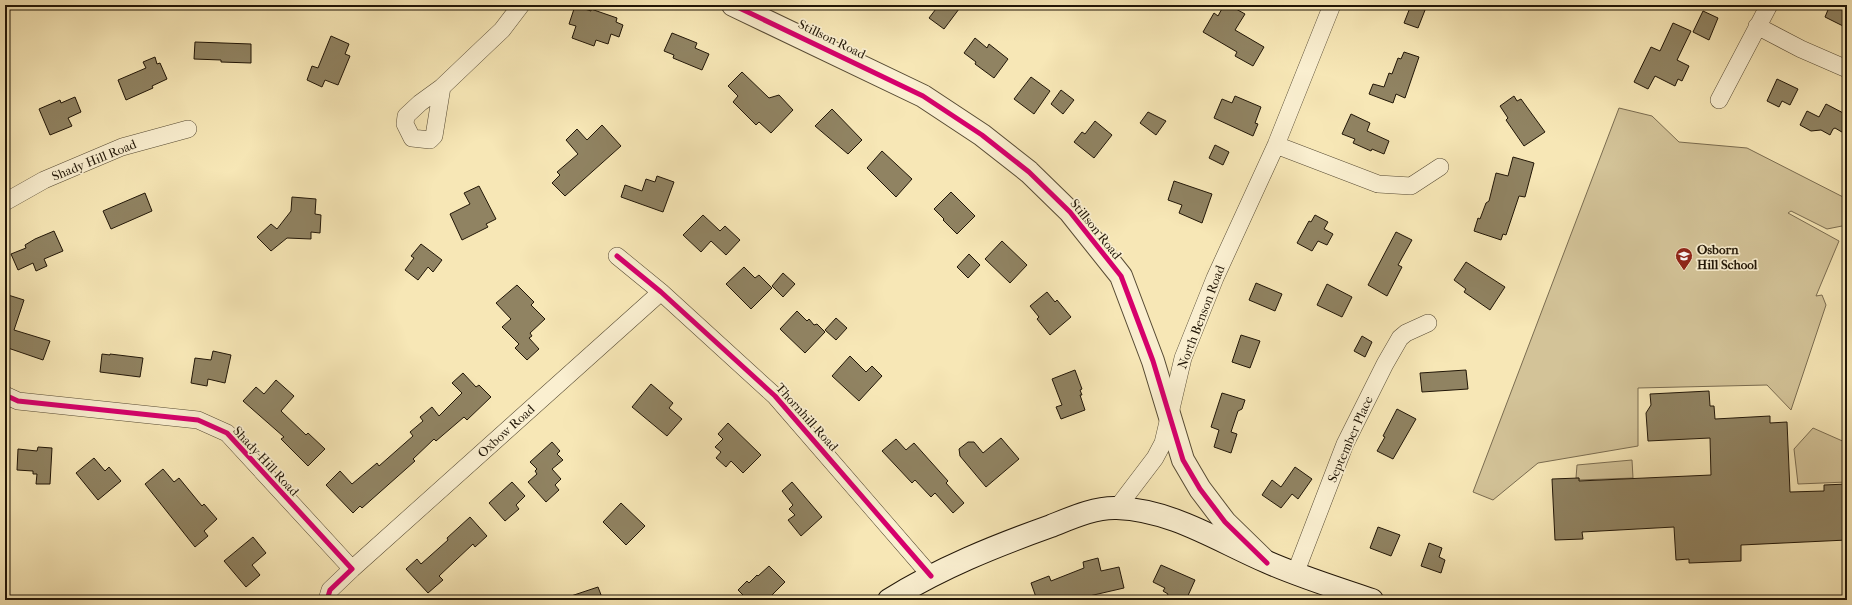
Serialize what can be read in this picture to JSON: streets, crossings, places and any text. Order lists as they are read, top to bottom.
{
  "streets": {
    "street": [
      "Stillson Road",
      "Shady Hill Road",
      "North Benson Road",
      "Thornhill Road",
      "Oxbow Road",
      "September Place"
    ]
  },
  "crossings": [
    ["Stillson Road", "North Benson Road"],
    ["Stillson Road", "September Place"],
    ["Shady Hill Road", "Oxbow Road"],
    ["Thornhill Road", "Oxbow Road"]
  ],
  "places": {
    "school or university": ["Osborn Hill School"]
  }
}
